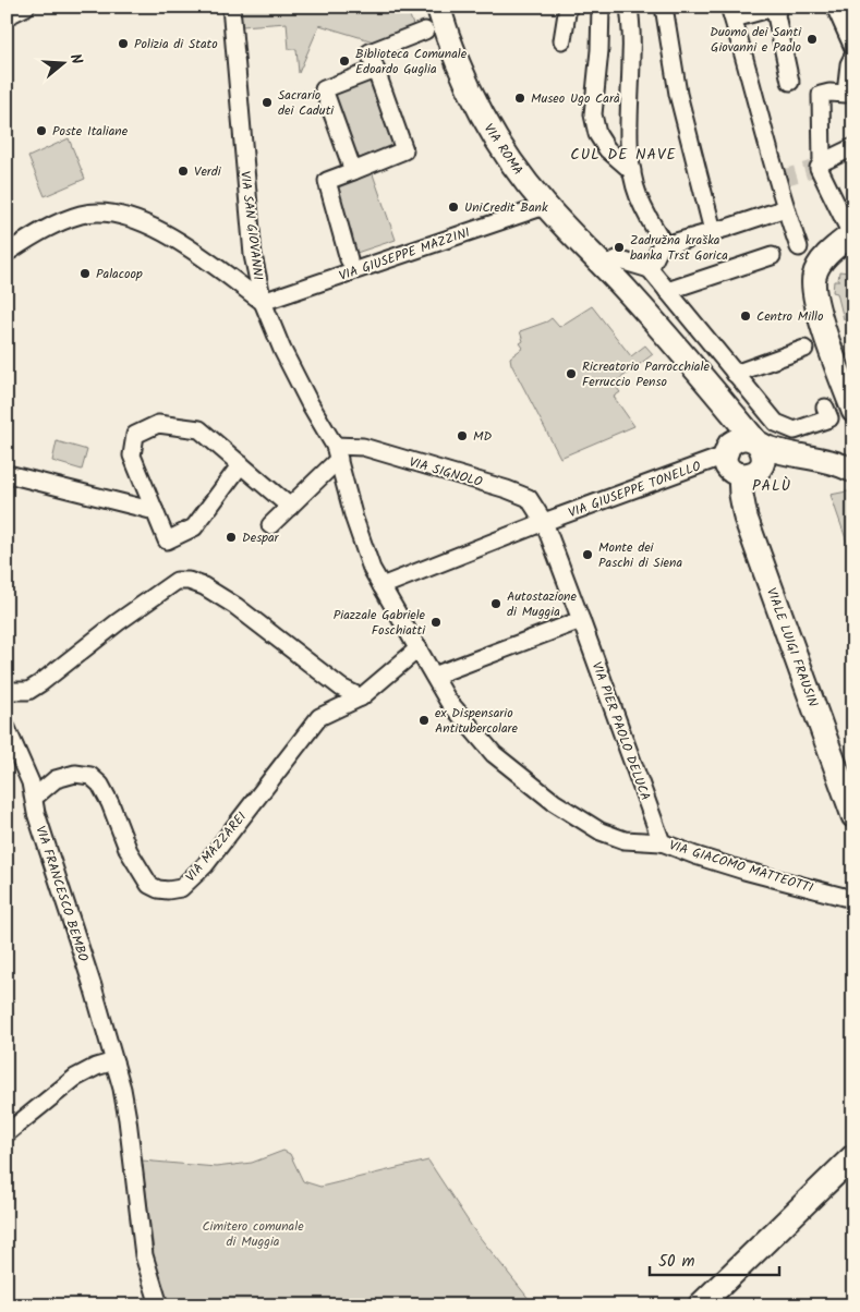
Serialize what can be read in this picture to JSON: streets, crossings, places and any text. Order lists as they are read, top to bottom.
{
  "streets": {
    "main road": ["VIA ROMA", "VIALE LUIGI FRAUSIN"],
    "street": [
      "VIA SAN GIOVANNI",
      "VIA GIUSEPPE MAZZINI",
      "VIA SIGNOLO",
      "VIA GIUSEPPE TONELLO",
      "VIA PIER PAOLO DELUCA",
      "VIA MAZZAREI",
      "VIA GIACOMO MATTEOTTI",
      "VIA FRANCESCO BEMBO"
    ]
  },
  "crossings": [
    ["VIA ROMA", "VIA GIUSEPPE MAZZINI"],
    ["VIA ROMA", "VIA GIUSEPPE TONELLO"],
    ["VIA ROMA", "VIALE LUIGI FRAUSIN"],
    ["VIA SAN GIOVANNI", "VIA GIUSEPPE MAZZINI"],
    ["VIA SAN GIOVANNI", "VIA SIGNOLO"],
    ["VIA SAN GIOVANNI", "VIA GIUSEPPE TONELLO"],
    ["VIA SIGNOLO", "VIA GIUSEPPE TONELLO"],
    ["VIA SIGNOLO", "VIA PIER PAOLO DELUCA"],
    ["VIA GIUSEPPE TONELLO", "VIALE LUIGI FRAUSIN"],
    ["VIA PIER PAOLO DELUCA", "VIA GIACOMO MATTEOTTI"],
    ["VIA MAZZAREI", "VIA FRANCESCO BEMBO"]
  ],
  "districts": ["CUL DE NAVE", "PALÙ"],
  "parks": ["Cimitero comunale di Muggia"],
  "places": [
    "Duomo dei Santi Giovanni e Paolo",
    "Polizia di Stato",
    "Biblioteca Comunale Edoardo Guglia",
    "Museo Ugo Carà",
    "Sacrario dei Caduti",
    "Poste Italiane",
    "Verdi",
    "UniCredit Bank",
    "Zadružna kraška banka Trst Gorica",
    "Palacoop",
    "Centro Millo",
    "Ricreatorio Parrocchiale Ferruccio Penso",
    "MD",
    "Despar",
    "Monte dei Paschi di Siena",
    "Autostazione di Muggia",
    "Piazzale Gabriele Foschiatti",
    "ex Dispensario Antitubercolare"
  ],
  "scale_bar": "50 m",
  "north": "right"
}
